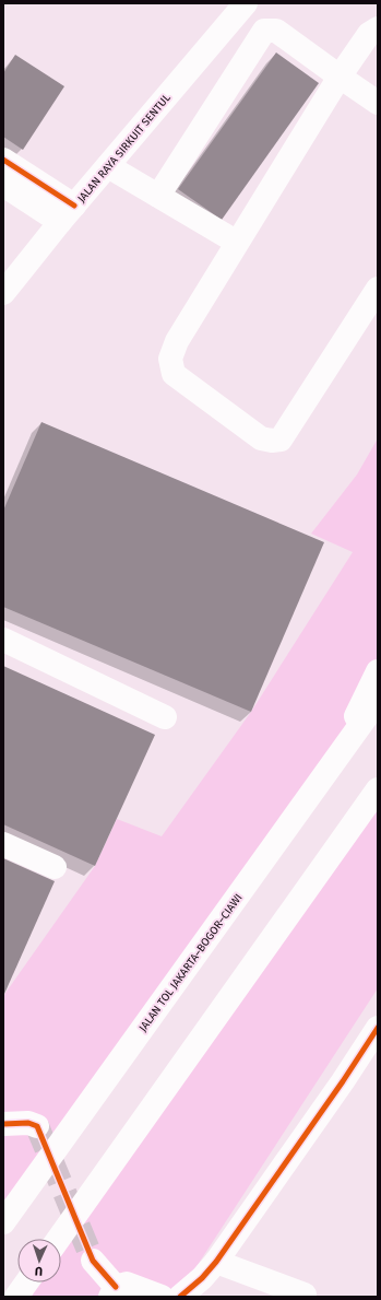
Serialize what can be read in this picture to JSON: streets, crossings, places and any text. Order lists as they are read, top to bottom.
{
  "streets": {
    "main road": ["JALAN RAYA SIRKUIT SENTUL", "JALAN TOL JAKARTA–BOGOR–CIAWI"]
  },
  "north": "bottom"
}
